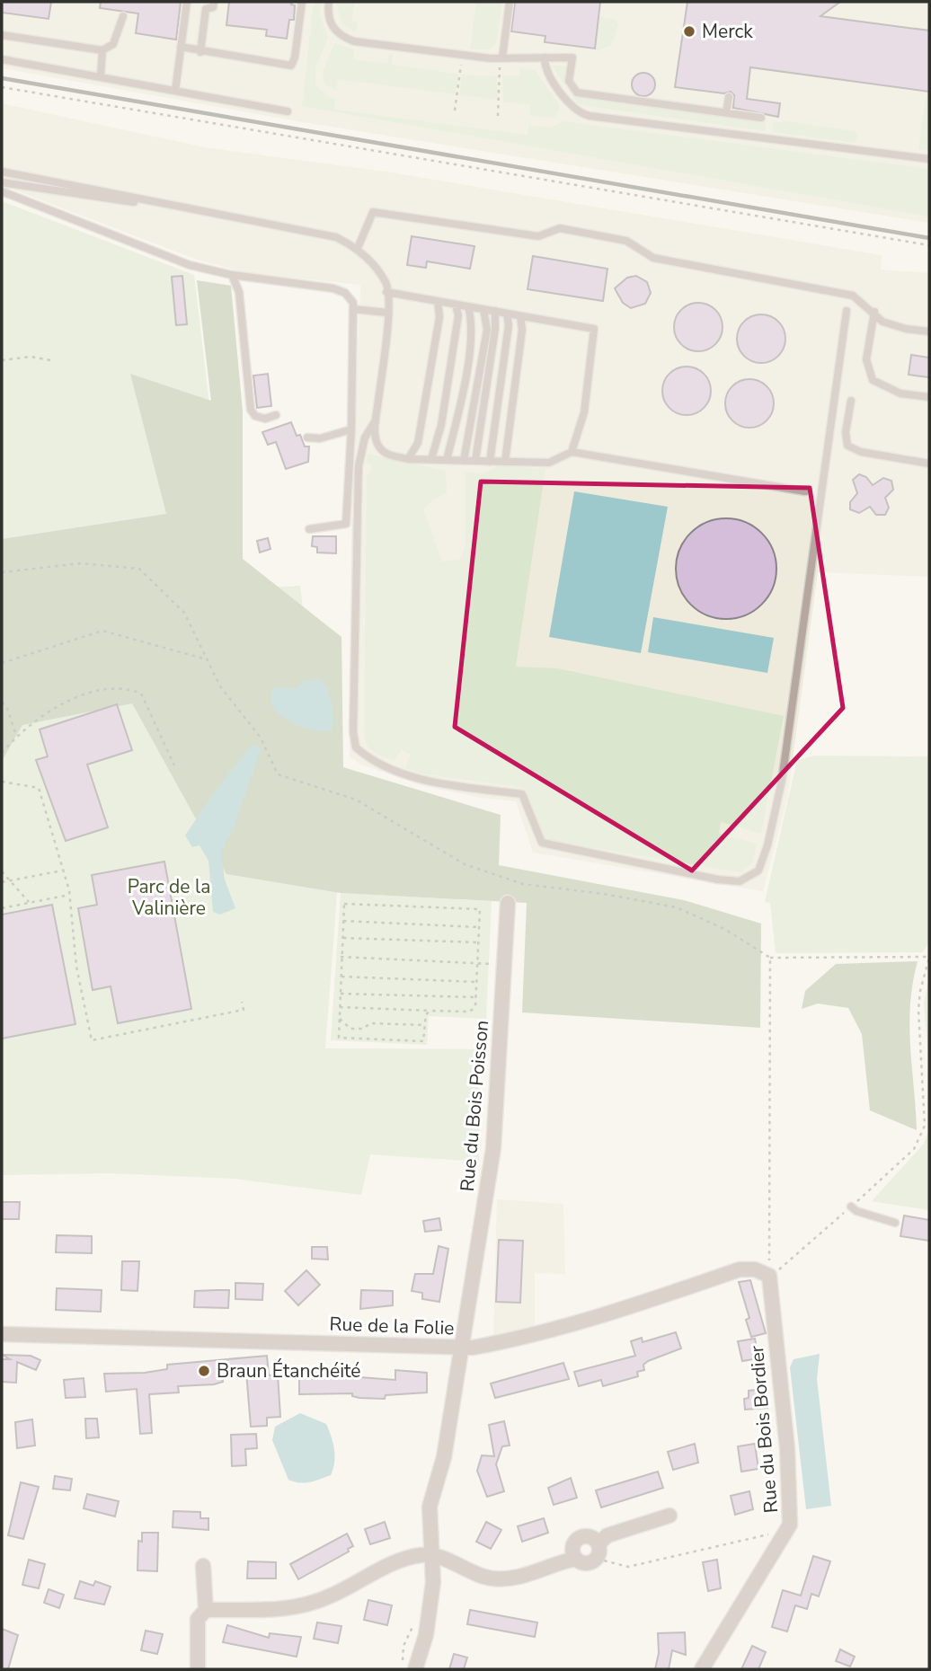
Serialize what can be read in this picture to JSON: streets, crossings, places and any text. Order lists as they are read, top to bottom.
{
  "streets": {
    "street": ["Rue du Bois Poisson", "Rue de la Folie", "Rue du Bois Bordier"]
  },
  "crossings": [
    ["Rue du Bois Poisson", "Rue de la Folie"],
    ["Rue de la Folie", "Rue du Bois Bordier"]
  ],
  "parks": ["Parc de la Valinière"],
  "places": ["Merck", "Braun Étanchéité"]
}
